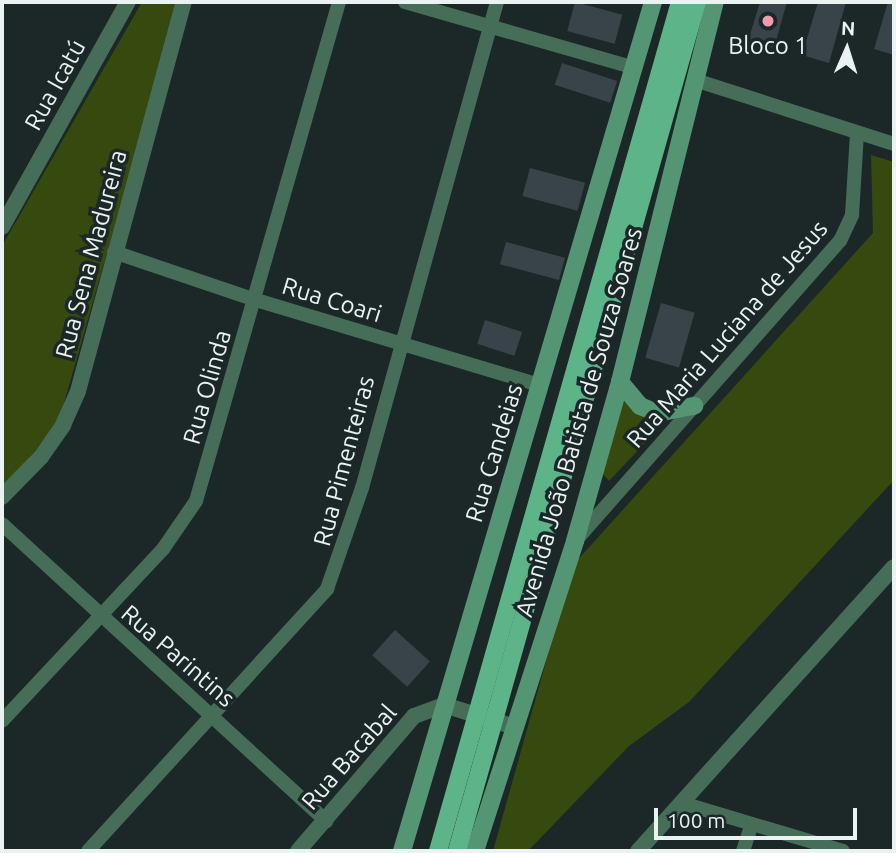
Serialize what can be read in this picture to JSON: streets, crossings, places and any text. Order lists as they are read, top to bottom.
{
  "streets": {
    "main road": ["Avenida João Batista de Souza Soares", "Rua Candeias"],
    "street": [
      "Rua Icatú",
      "Rua Sena Madureira",
      "Rua Coari",
      "Rua Maria Luciana de Jesus",
      "Rua Olinda",
      "Rua Pimenteiras",
      "Rua Parintins",
      "Rua Bacabal"
    ]
  },
  "crossings": [
    ["Rua Sena Madureira", "Rua Coari"],
    ["Rua Coari", "Rua Olinda"],
    ["Rua Coari", "Rua Candeias"],
    ["Rua Coari", "Rua Pimenteiras"],
    ["Rua Maria Luciana de Jesus", "Avenida João Batista de Souza Soares"],
    ["Rua Olinda", "Rua Parintins"],
    ["Rua Candeias", "Rua Bacabal"],
    ["Rua Pimenteiras", "Rua Parintins"],
    ["Rua Parintins", "Rua Bacabal"]
  ],
  "places": ["Bloco 1"],
  "scale_bar": "100 m",
  "north": "top"
}
